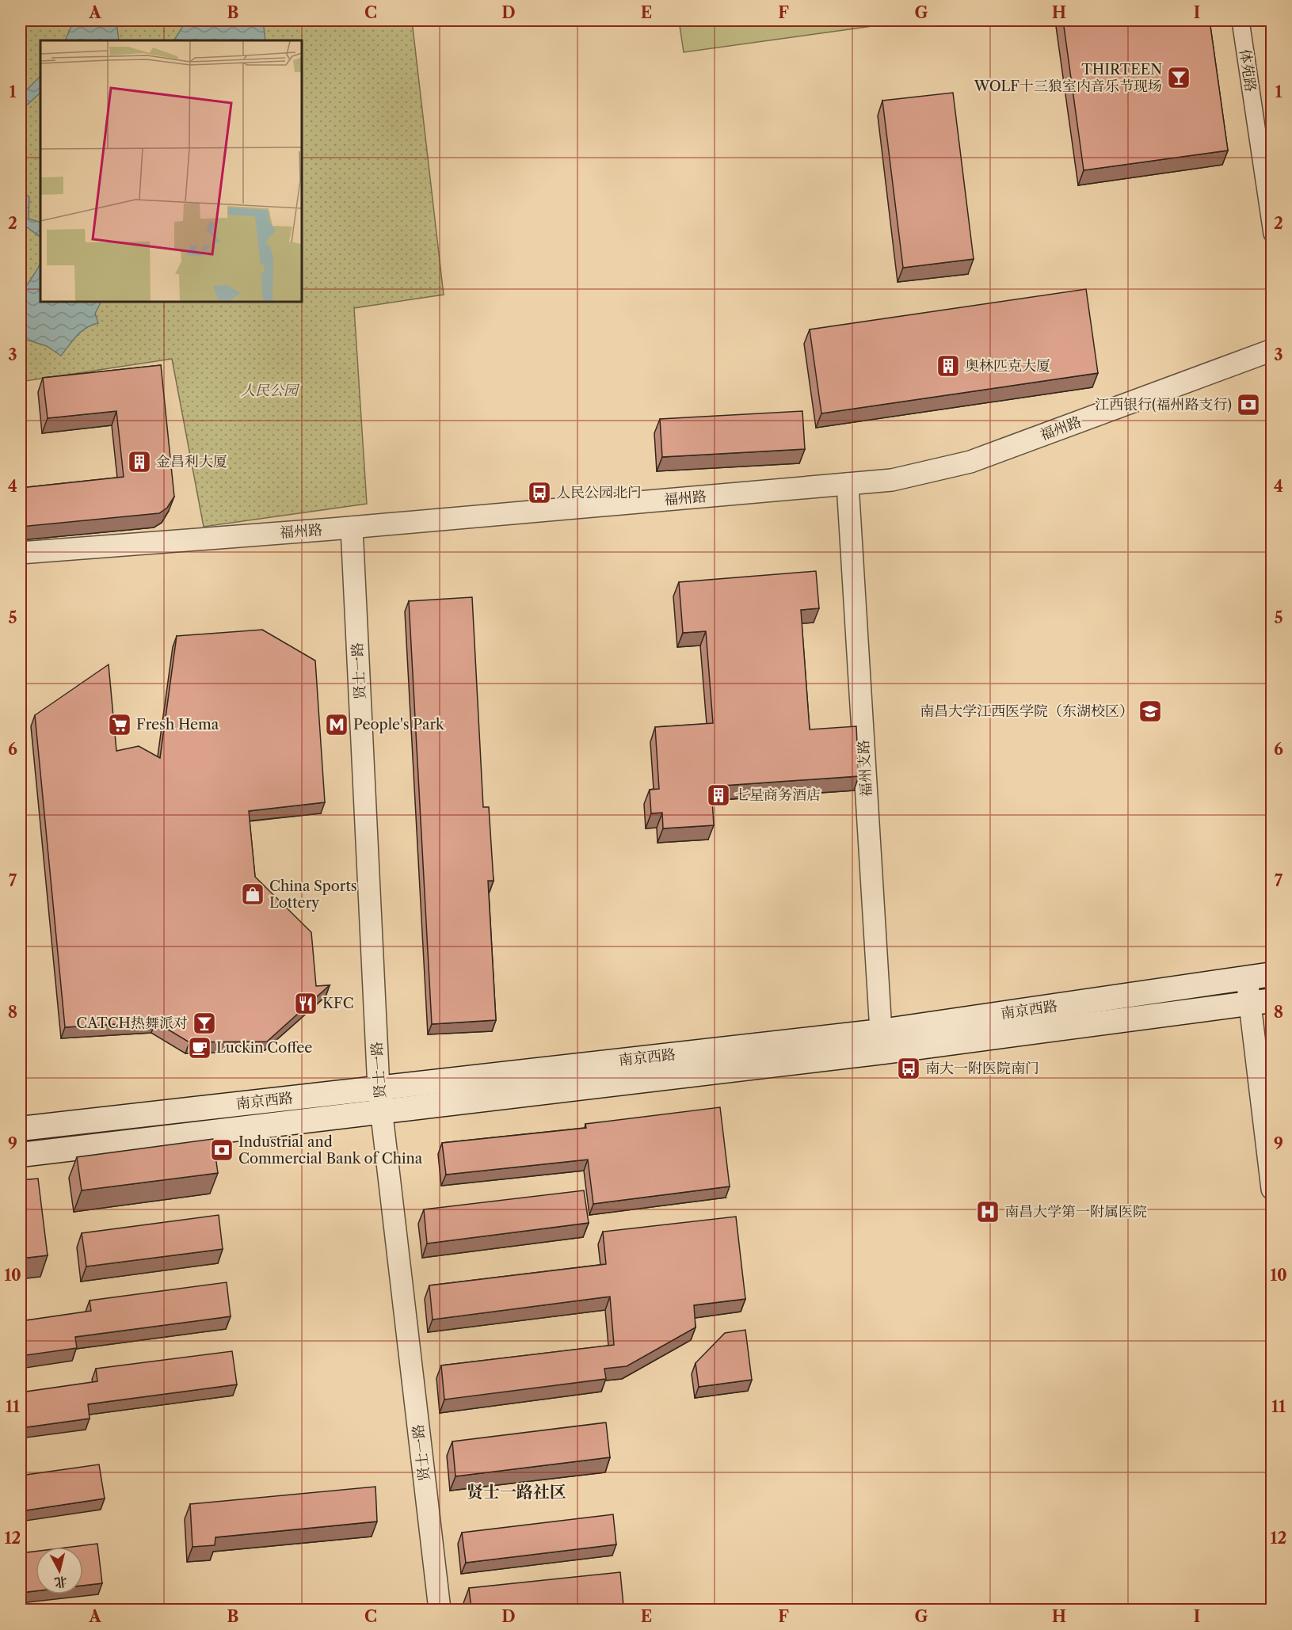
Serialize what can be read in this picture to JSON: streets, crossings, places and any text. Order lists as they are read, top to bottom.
{
  "streets": {
    "main road": ["南京西路"],
    "street": [
      "体苑路",
      "福州路",
      "贤士一路",
      "福州支路"
    ]
  },
  "crossings": [
    ["福州路", "贤士一路"],
    ["福州路", "福州支路"],
    ["贤士一路", "南京西路"],
    ["福州支路", "南京西路"]
  ],
  "districts": ["贤士一路社区"],
  "parks": ["人民公园"],
  "places": {
    "bar": ["THIRTEEN WOLF十三狼室内音乐节现场", "CATCH热舞派对"],
    "building": ["奥林匹克大厦", "金昌利大厦", "七星商务酒店"],
    "bank": ["江西银行(福州路支行)", "Industrial and Commercial Bank of China"],
    "bus stop": ["人民公园北门", "南大一附医院南门"],
    "school or university": ["南昌大学江西医学院（东湖校区）"],
    "supermarket": ["Fresh Hema"],
    "metro station": ["People's Park"],
    "shop": ["China Sports Lottery"],
    "restaurant": ["KFC"],
    "cafe": ["Luckin Coffee"],
    "hospital": ["南昌大学第一附属医院"]
  },
  "north": "bottom",
  "grid": {
    "columns": [
      "A",
      "B",
      "C",
      "D",
      "E",
      "F",
      "G",
      "H",
      "I"
    ],
    "rows": [
      "1",
      "2",
      "3",
      "4",
      "5",
      "6",
      "7",
      "8",
      "9",
      "10",
      "11",
      "12"
    ]
  }
}
